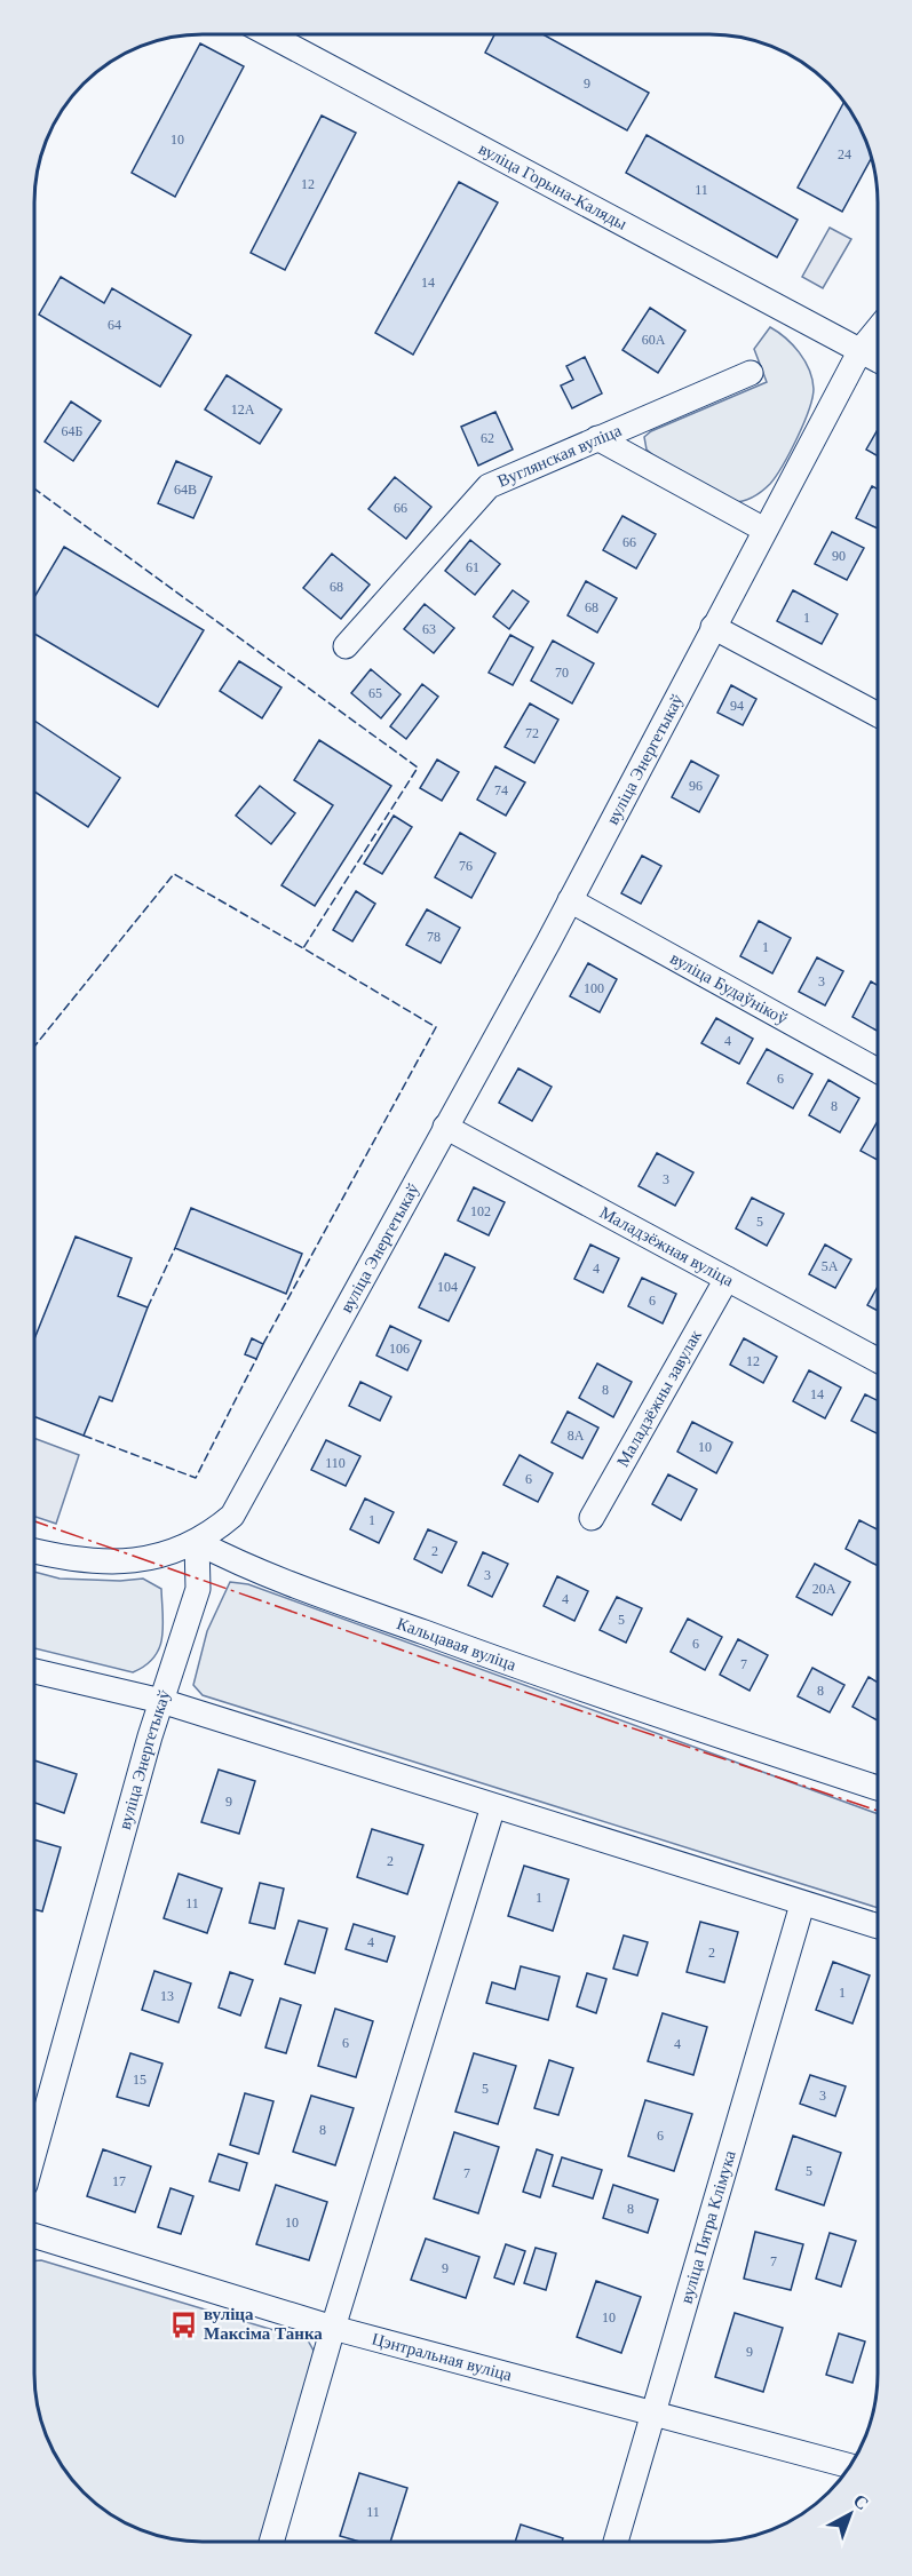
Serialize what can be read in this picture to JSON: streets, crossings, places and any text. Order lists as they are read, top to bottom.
{
  "streets": {
    "street": [
      "вуліца Горына-Каляды",
      "Вуглянская вуліца",
      "вуліца Энергетыкаў",
      "вуліца Будаўнікоў",
      "Маладзёжная вуліца",
      "Маладзёжны завулак",
      "Кальцавая вуліца",
      "вуліца Пятра Клімука",
      "Цэнтральная вуліца"
    ]
  },
  "crossings": [
    ["вуліца Горына-Каляды", "вуліца Энергетыкаў"],
    ["вуліца Энергетыкаў", "вуліца Будаўнікоў"],
    ["вуліца Энергетыкаў", "Маладзёжная вуліца"],
    ["вуліца Энергетыкаў", "Кальцавая вуліца"],
    ["Маладзёжная вуліца", "Маладзёжны завулак"],
    ["вуліца Пятра Клімука", "Цэнтральная вуліца"]
  ],
  "places": {
    "bus stop": ["вуліца Максіма Танка"]
  },
  "house_numbers": [
    "9",
    "10",
    "24",
    "12",
    "11",
    "14",
    "64",
    "60А",
    "12А",
    "64Б",
    "62",
    "64В",
    "66",
    "66",
    "90",
    "61",
    "68",
    "68",
    "1",
    "63",
    "70",
    "65",
    "94",
    "72",
    "96",
    "74",
    "76",
    "78",
    "1",
    "3",
    "100",
    "4",
    "6",
    "8",
    "3",
    "102",
    "5",
    "5А",
    "4",
    "104",
    "6",
    "106",
    "12",
    "8",
    "14",
    "8А",
    "10",
    "110",
    "6",
    "1",
    "2",
    "3",
    "20А",
    "4",
    "5",
    "6",
    "7",
    "8",
    "9",
    "2",
    "1",
    "11",
    "4",
    "2",
    "1",
    "13",
    "6",
    "4",
    "15",
    "5",
    "3",
    "8",
    "6",
    "5",
    "7",
    "17",
    "8",
    "10",
    "7",
    "9",
    "10",
    "9",
    "11"
  ],
  "north": "top right"
}
